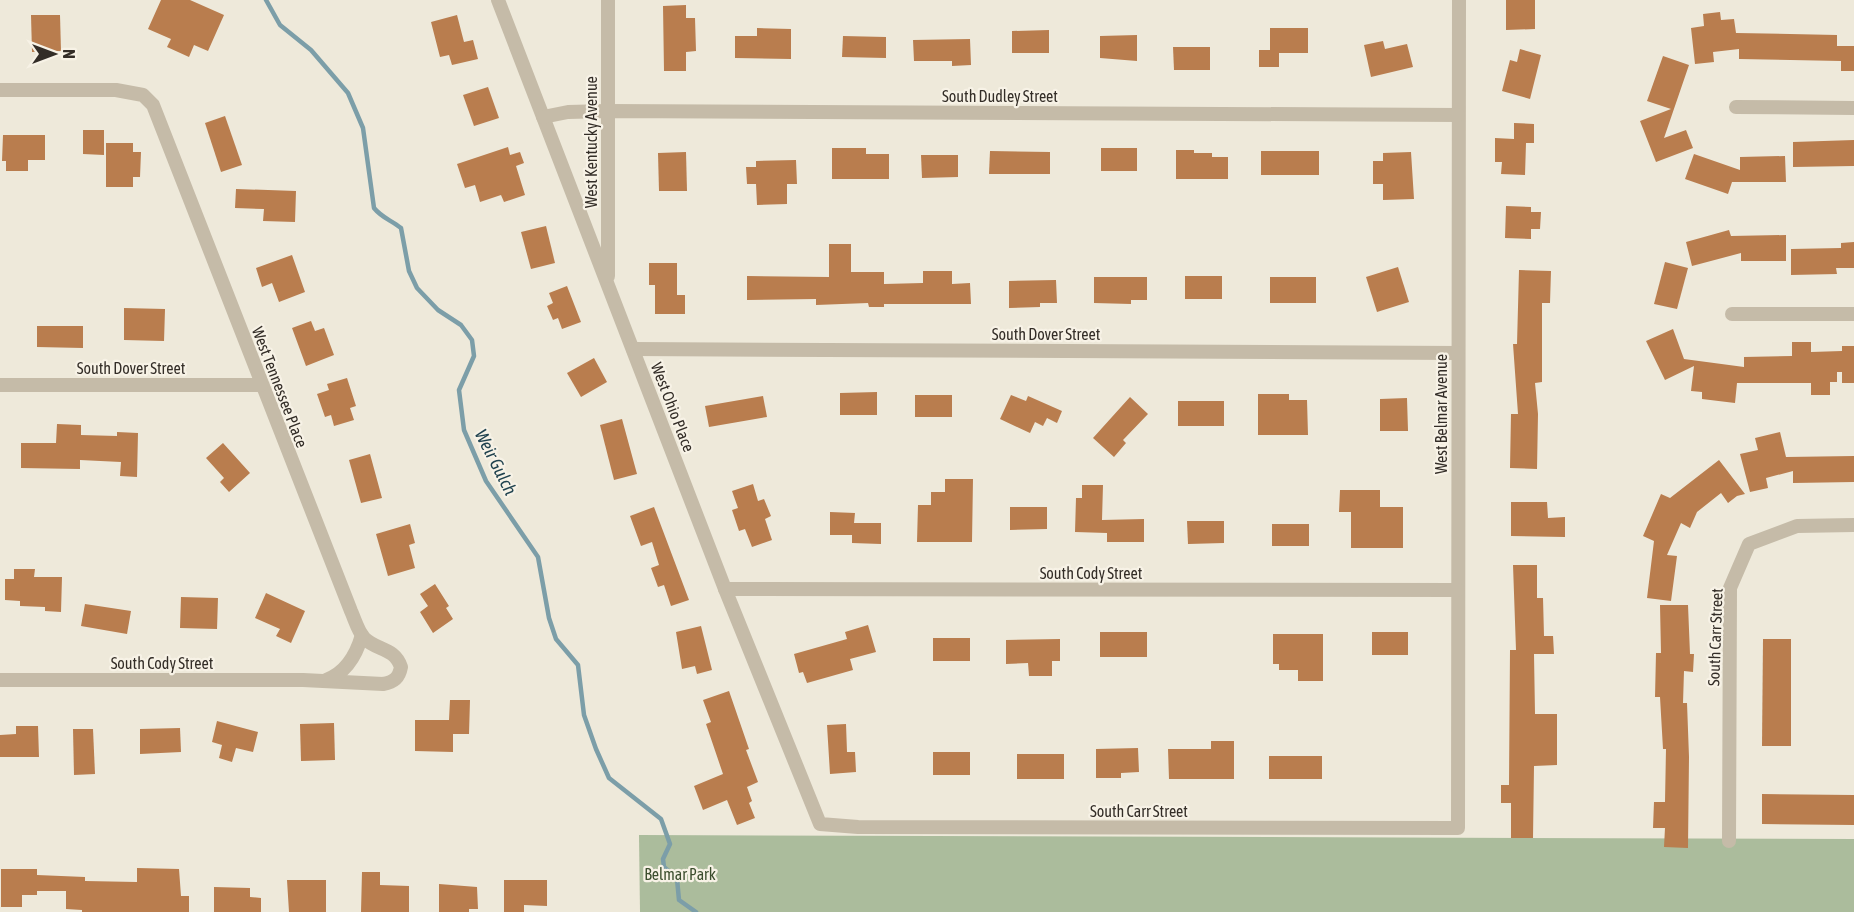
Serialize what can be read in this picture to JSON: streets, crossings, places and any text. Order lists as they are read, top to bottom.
{
  "streets": {
    "street": [
      "South Dudley Street",
      "West Kentucky Avenue",
      "South Dover Street",
      "West Tennessee Place",
      "West Ohio Place",
      "West Belmar Avenue",
      "South Cody Street",
      "South Carr Street"
    ]
  },
  "crossings": [
    ["South Dudley Street", "West Kentucky Avenue"],
    ["South Dudley Street", "West Ohio Place"],
    ["South Dudley Street", "West Belmar Avenue"],
    ["West Kentucky Avenue", "West Ohio Place"],
    ["South Dover Street", "West Tennessee Place"],
    ["South Dover Street", "West Ohio Place"],
    ["South Dover Street", "West Belmar Avenue"],
    ["West Tennessee Place", "South Cody Street"],
    ["West Ohio Place", "South Cody Street"],
    ["West Ohio Place", "South Carr Street"],
    ["West Belmar Avenue", "South Cody Street"],
    ["West Belmar Avenue", "South Carr Street"]
  ],
  "water": ["Weir Gulch"],
  "parks": ["Belmar Park"],
  "north": "right"
}
